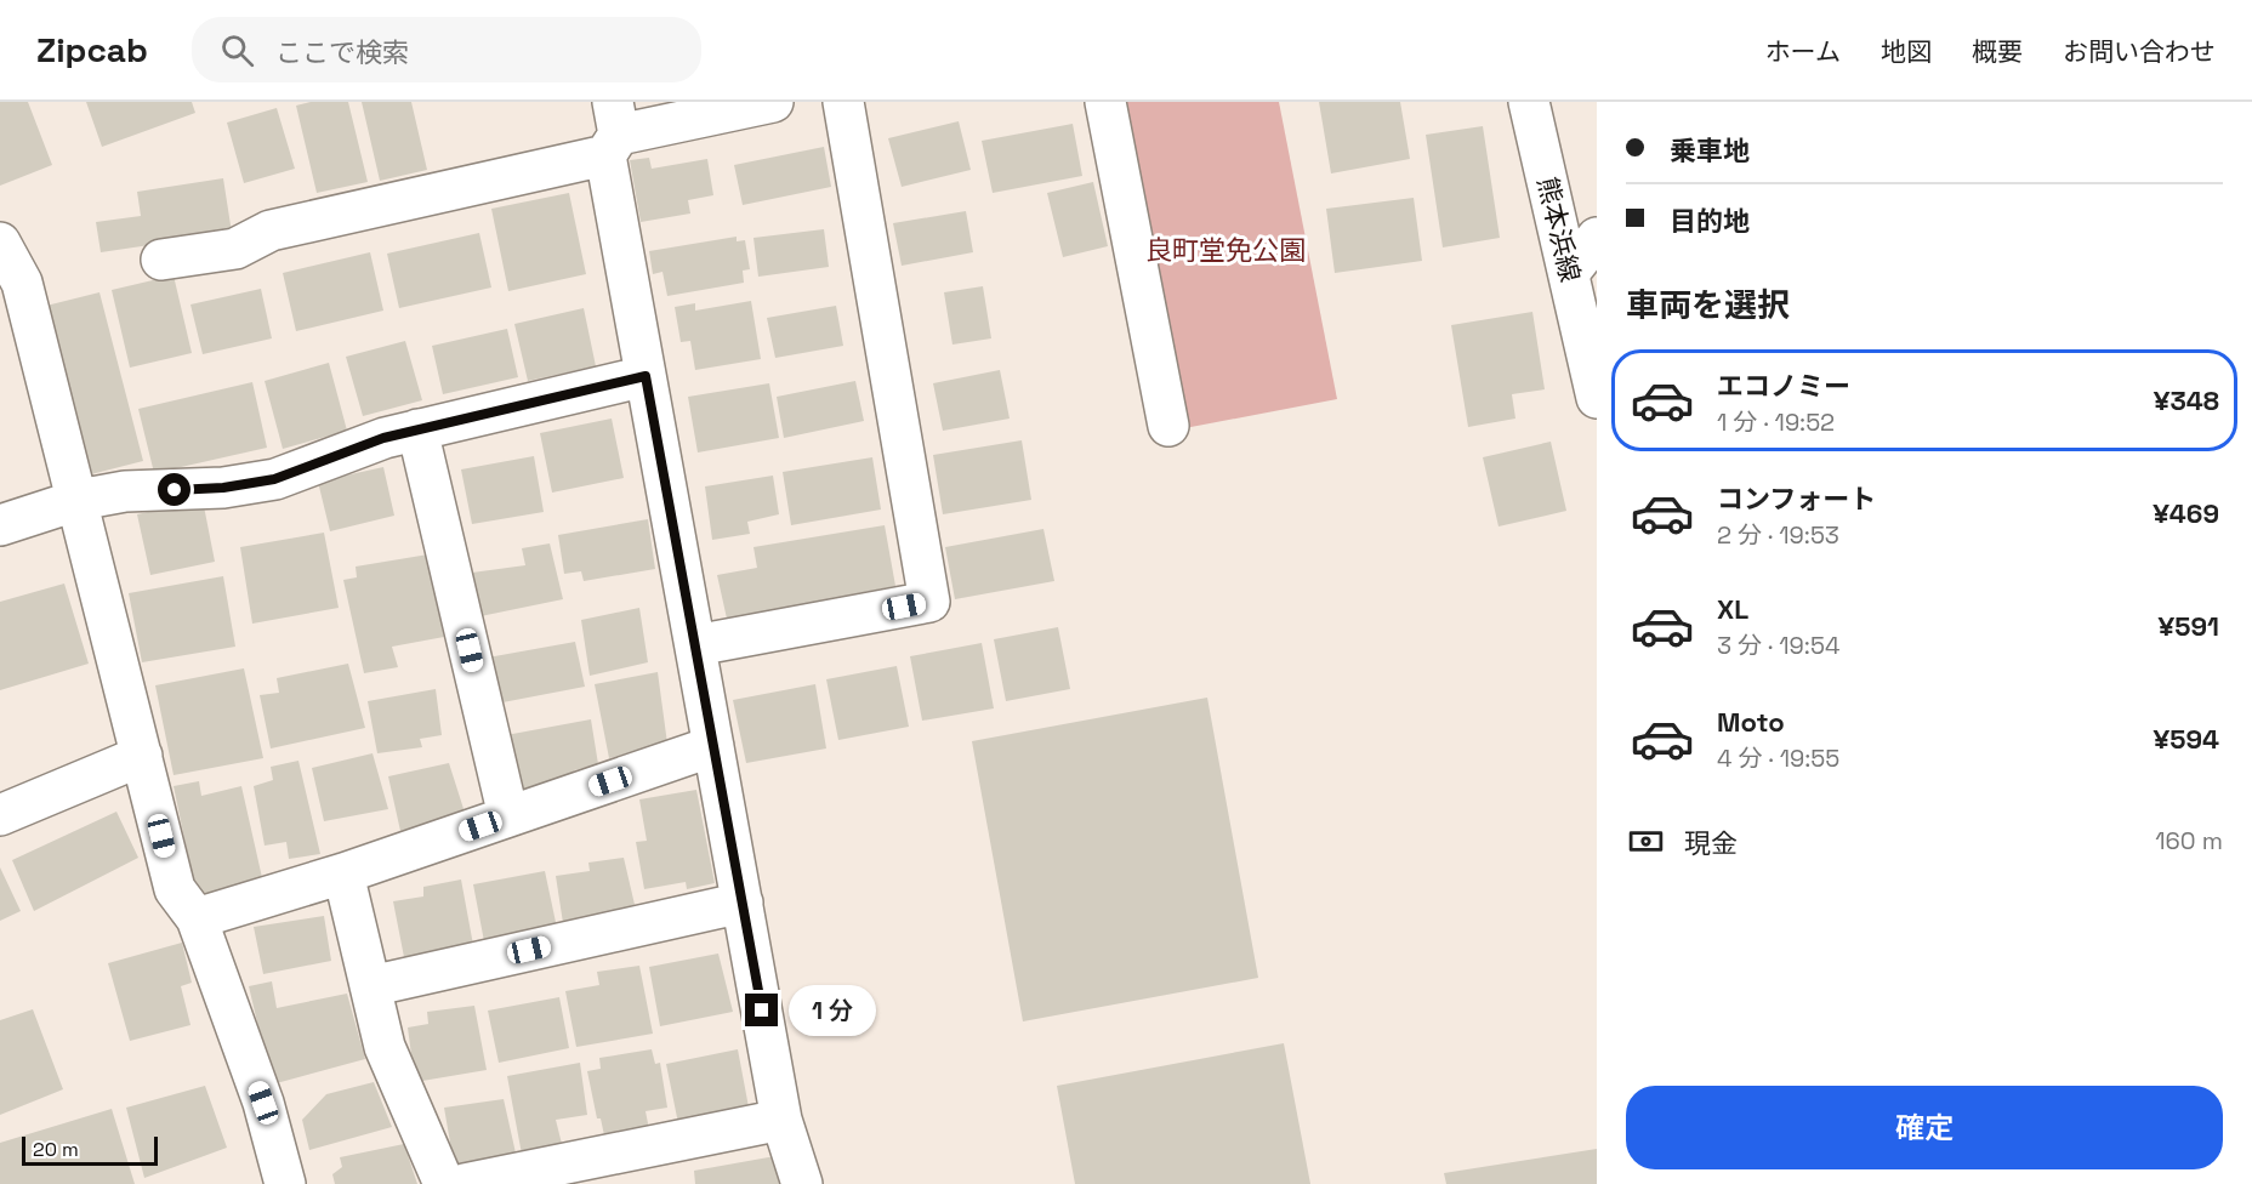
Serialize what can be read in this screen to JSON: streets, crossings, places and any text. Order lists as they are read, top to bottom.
{
  "streets": {
    "street": ["熊本浜線"]
  },
  "parks": ["良町堂免公園"],
  "scale_bar": "20 m",
  "page": {
    "header": "Zipcab",
    "search": "ここで検索",
    "nav": [
      "ホーム",
      "地図",
      "概要",
      "お問い合わせ"
    ],
    "banner": ["乗車地", "目的地"],
    "heading": "車両を選択",
    "list": [
      {
        "name": "エコノミー",
        "note": "1 分 · 19:52",
        "value": "¥348"
      },
      {
        "name": "コンフォート",
        "note": "2 分 · 19:53",
        "value": "¥469"
      },
      {
        "name": "XL",
        "note": "3 分 · 19:54",
        "value": "¥591"
      },
      {
        "name": "Moto",
        "note": "4 分 · 19:55",
        "value": "¥594"
      }
    ],
    "pay": ["現金", "160 m"],
    "bubble": "1 分",
    "buttons": "確定",
    "scale": "20 m"
  }
}
